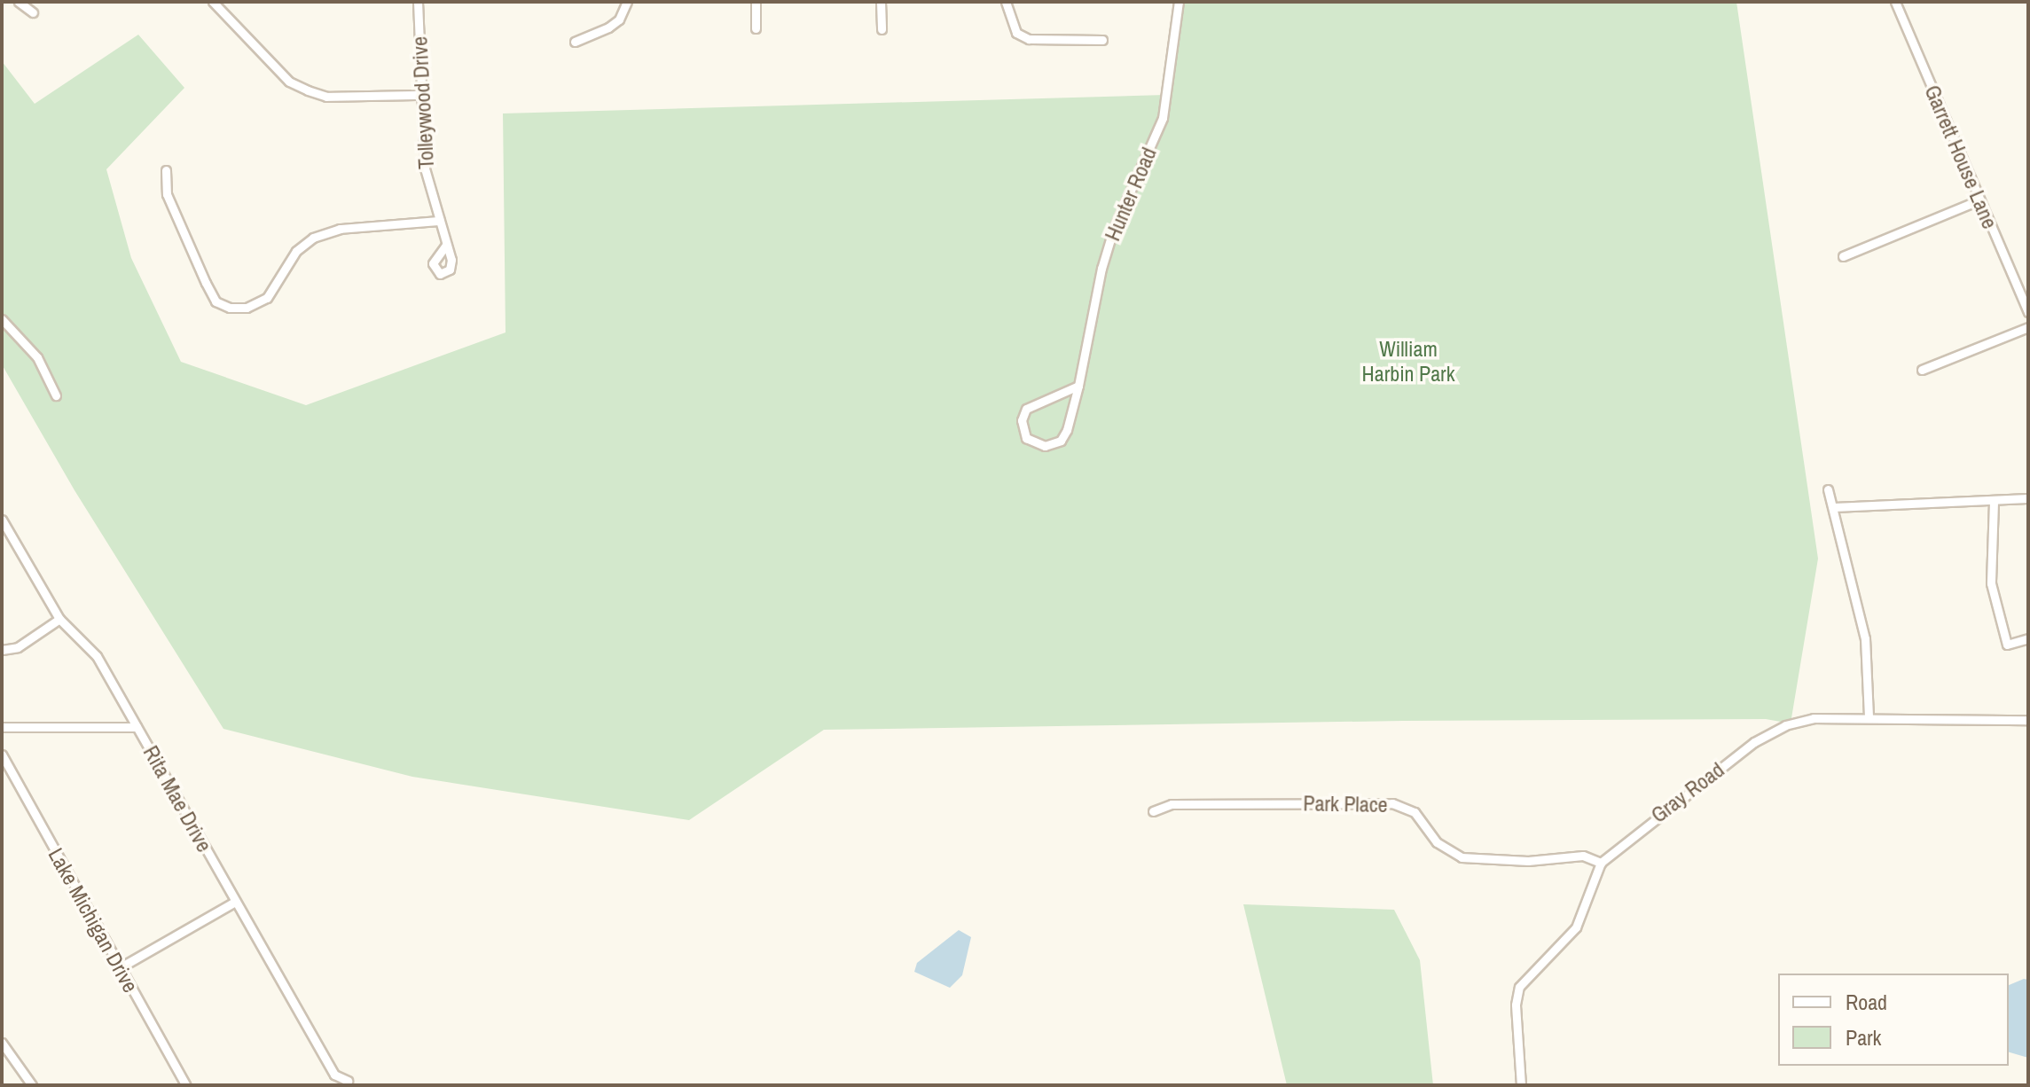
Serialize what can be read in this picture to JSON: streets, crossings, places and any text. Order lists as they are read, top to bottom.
{
  "streets": {
    "street": [
      "Tolleywood Drive",
      "Garrett House Lane",
      "Hunter Road",
      "Gray Road",
      "Rita Mae Drive",
      "Park Place",
      "Lake Michigan Drive"
    ]
  },
  "crossings": [
    ["Gray Road", "Park Place"]
  ],
  "parks": ["William Harbin Park"],
  "legend": ["Road", "Park"]
}
